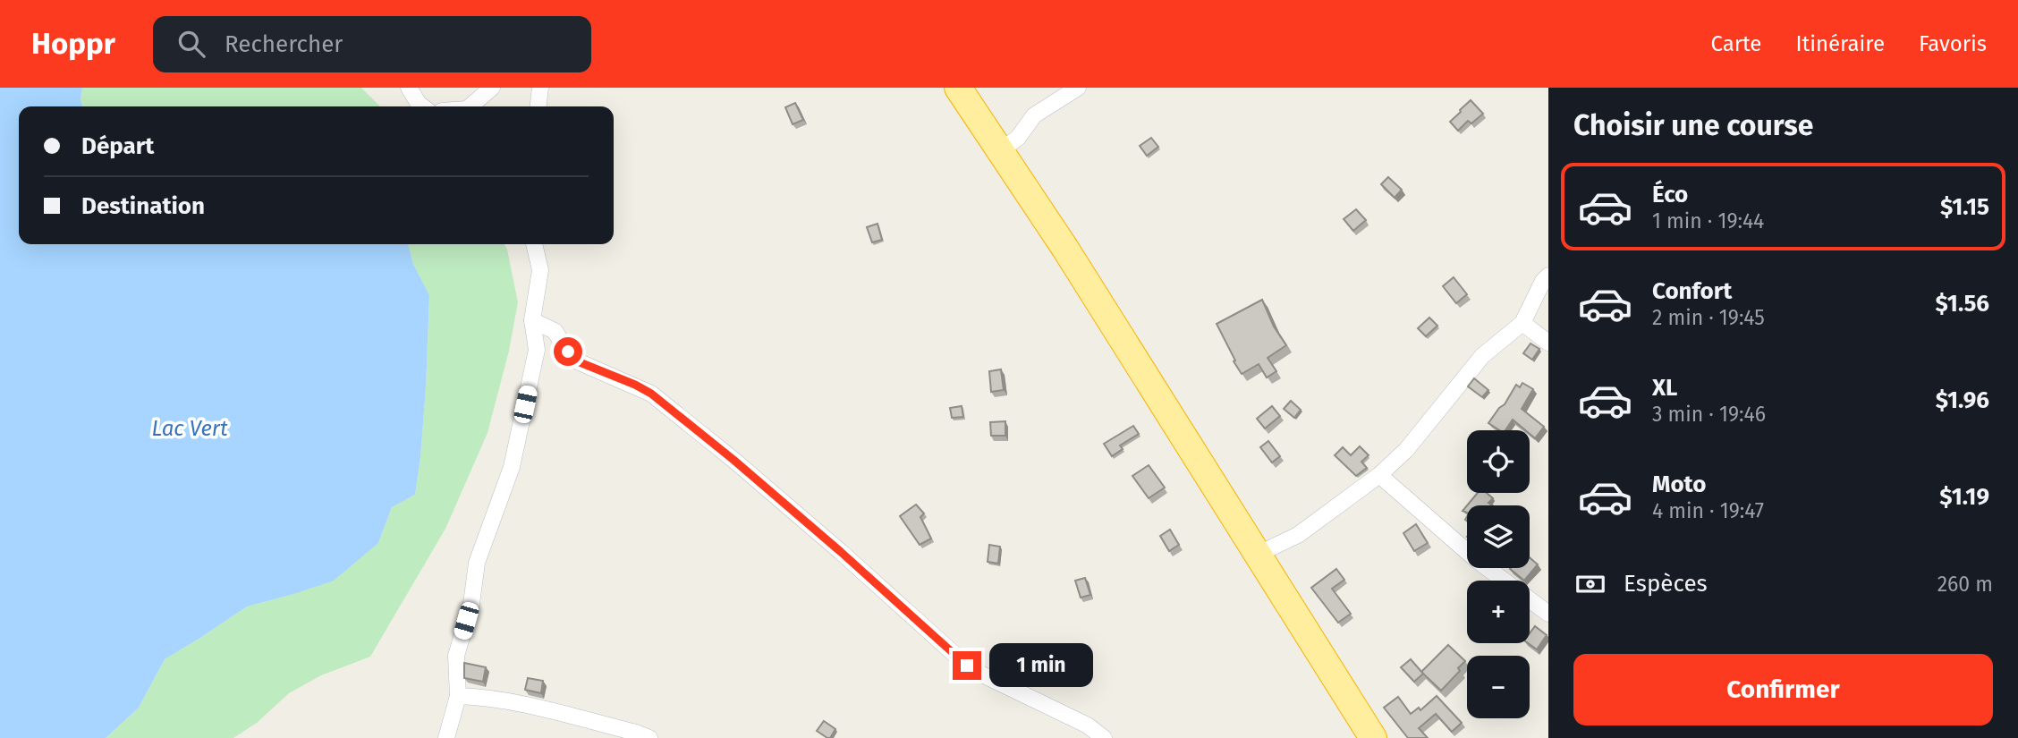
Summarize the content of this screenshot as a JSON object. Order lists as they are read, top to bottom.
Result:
{
  "water": ["Lac Vert"],
  "page": {
    "header": "Hoppr",
    "search": "Rechercher",
    "nav": ["Carte", "Itinéraire", "Favoris"],
    "heading": "Choisir une course",
    "banner": ["Départ", "Destination"],
    "list": [
      {
        "name": "Éco",
        "note": "1 min · 19:44",
        "value": "$1.15"
      },
      {
        "name": "Confort",
        "note": "2 min · 19:45",
        "value": "$1.56"
      },
      {
        "name": "XL",
        "note": "3 min · 19:46",
        "value": "$1.96"
      },
      {
        "name": "Moto",
        "note": "4 min · 19:47",
        "value": "$1.19"
      }
    ],
    "map_buttons": ["+", "−"],
    "pay": ["Espèces", "260 m"],
    "buttons": "Confirmer",
    "bubble": "1 min"
  }
}
